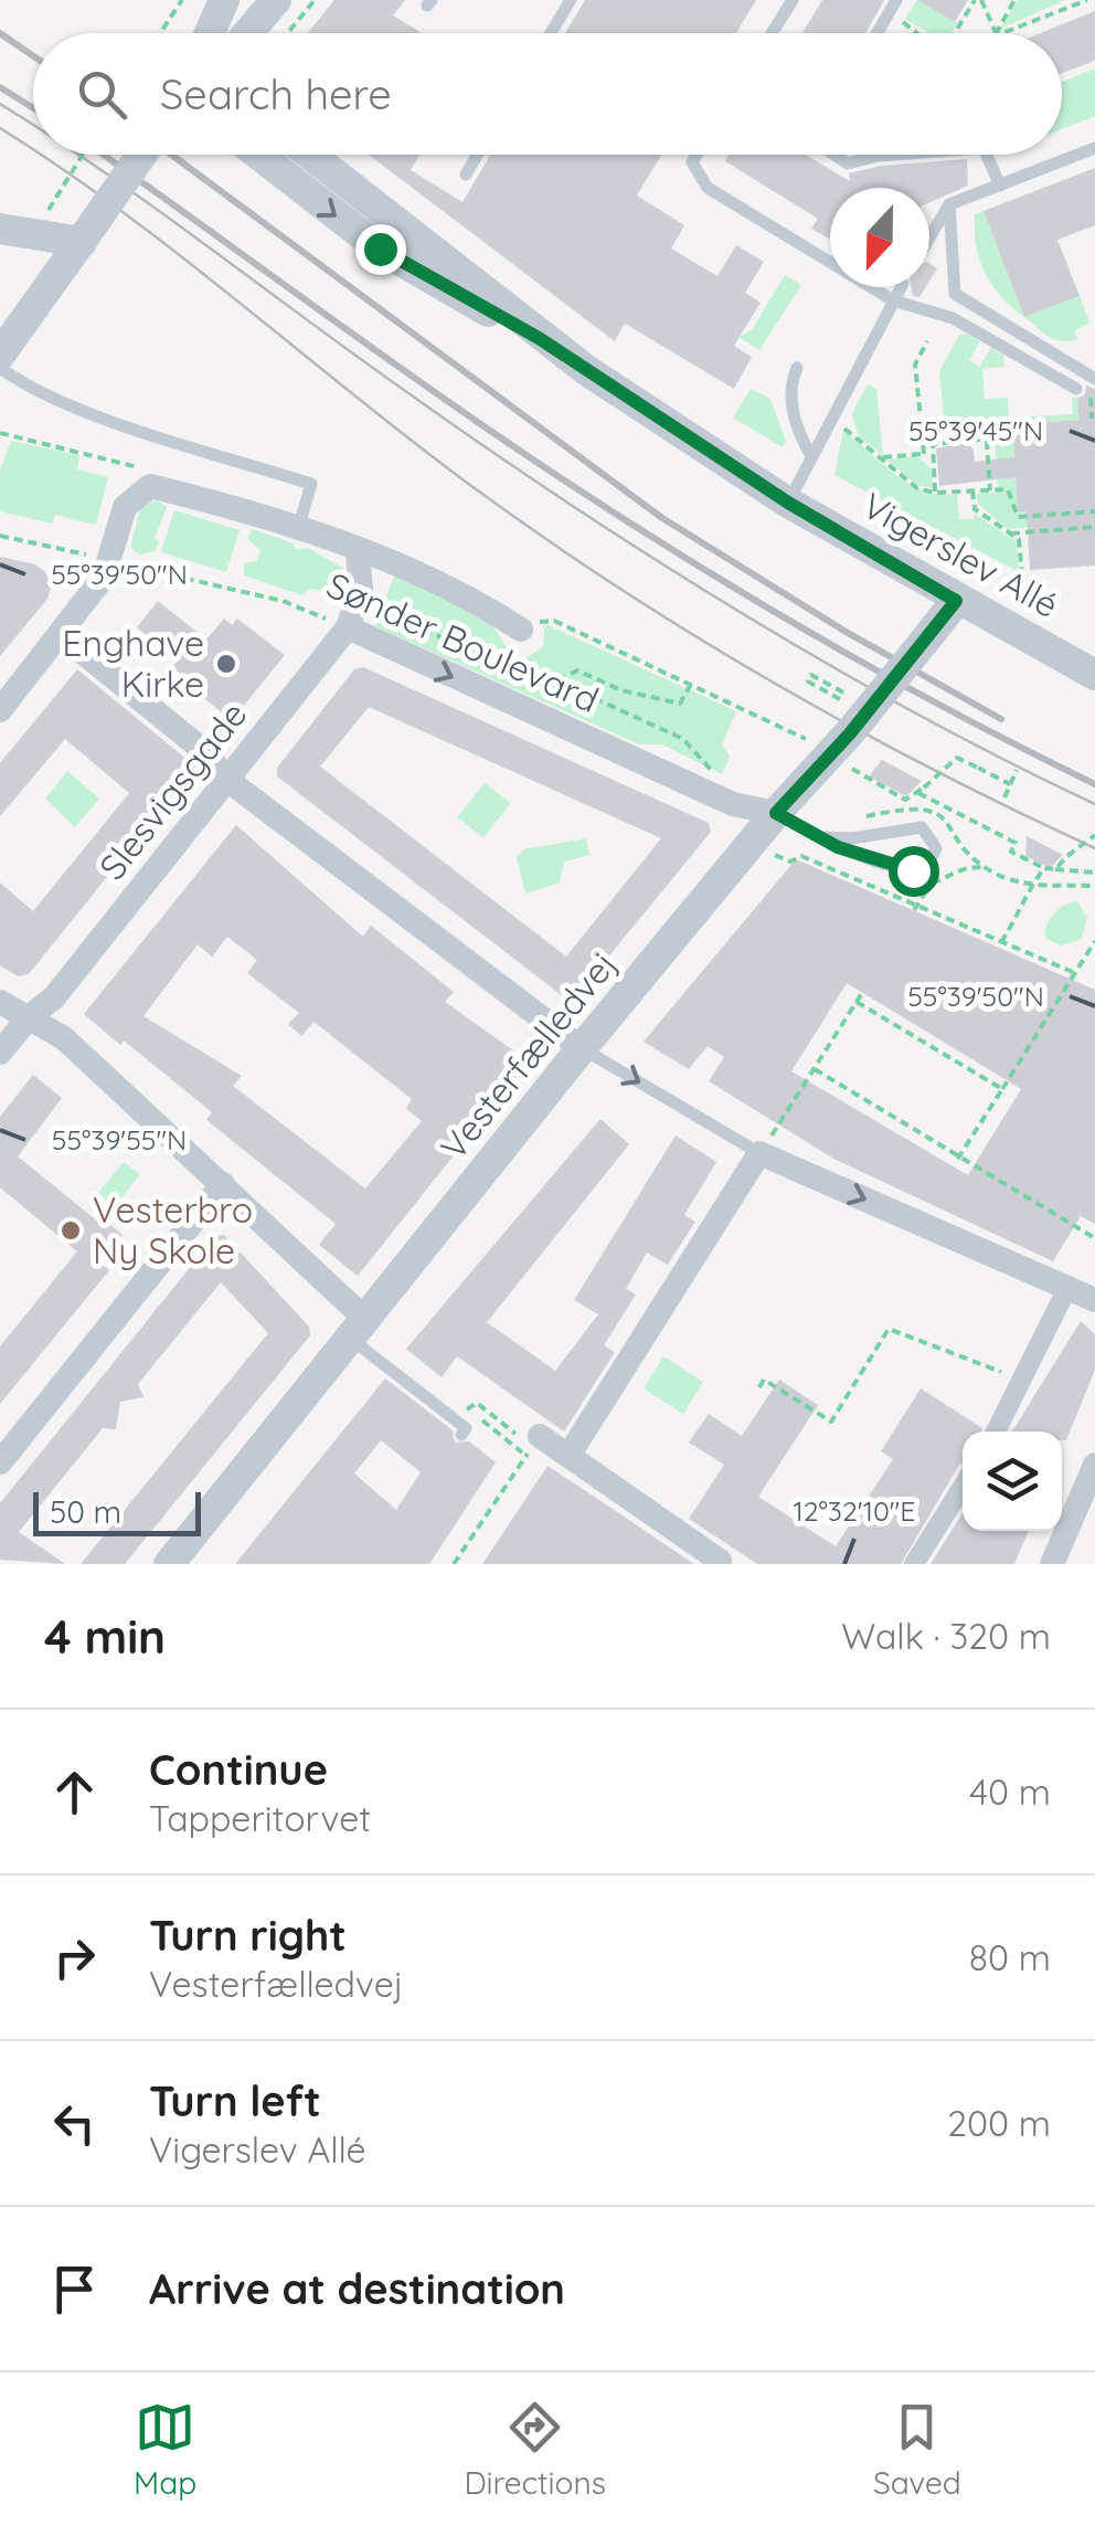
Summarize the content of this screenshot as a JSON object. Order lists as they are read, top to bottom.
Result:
{
  "streets": {
    "street": [
      "Vigerslev Allé",
      "Sønder Boulevard",
      "Slesvigsgade",
      "Vesterfælledvej"
    ]
  },
  "crossings": [
    ["Vigerslev Allé", "Vesterfælledvej"],
    ["Sønder Boulevard", "Slesvigsgade"],
    ["Sønder Boulevard", "Vesterfælledvej"]
  ],
  "places": ["Enghave Kirke", "Vesterbro Ny Skole"],
  "scale_bar": "50 m",
  "north": "bottom",
  "page": {
    "search": "Search here",
    "scale": "50 m",
    "heading": ["4 min", "Walk · 320 m"],
    "list": [
      ["Continue", "Tapperitorvet", "40 m"],
      ["Turn right", "Vesterfælledvej", "80 m"],
      ["Turn left", "Vigerslev Allé", "200 m"],
      "Arrive at destination"
    ],
    "nav": ["Map", "Directions", "Saved"]
  },
  "coordinates": [
    "55°39'45\"N",
    "55°39'50\"N",
    "55°39'55\"N",
    "12°32'10\"E"
  ]
}
